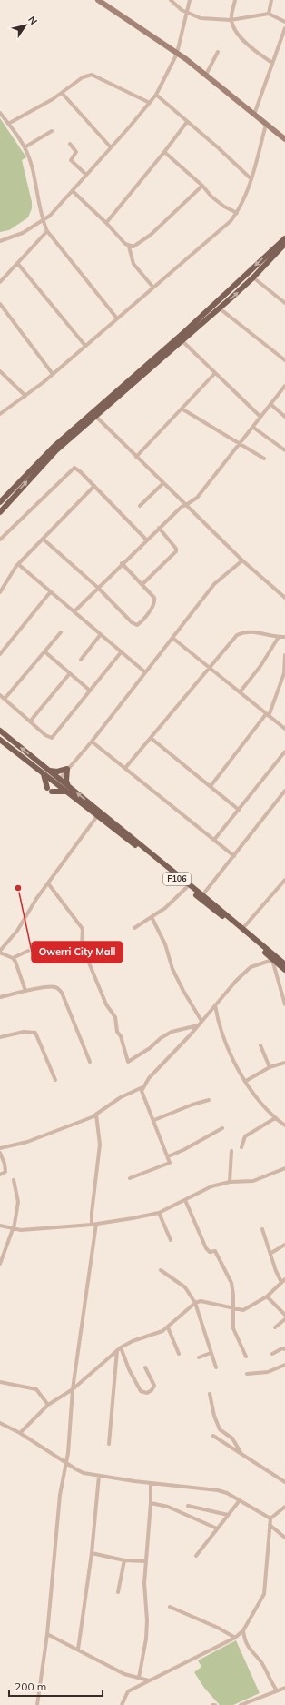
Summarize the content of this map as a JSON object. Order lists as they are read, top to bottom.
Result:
{
  "streets": {
    "main road": ["F106"]
  },
  "places": ["Owerri City Mall"],
  "scale_bar": "200 m",
  "north": "top right"
}
